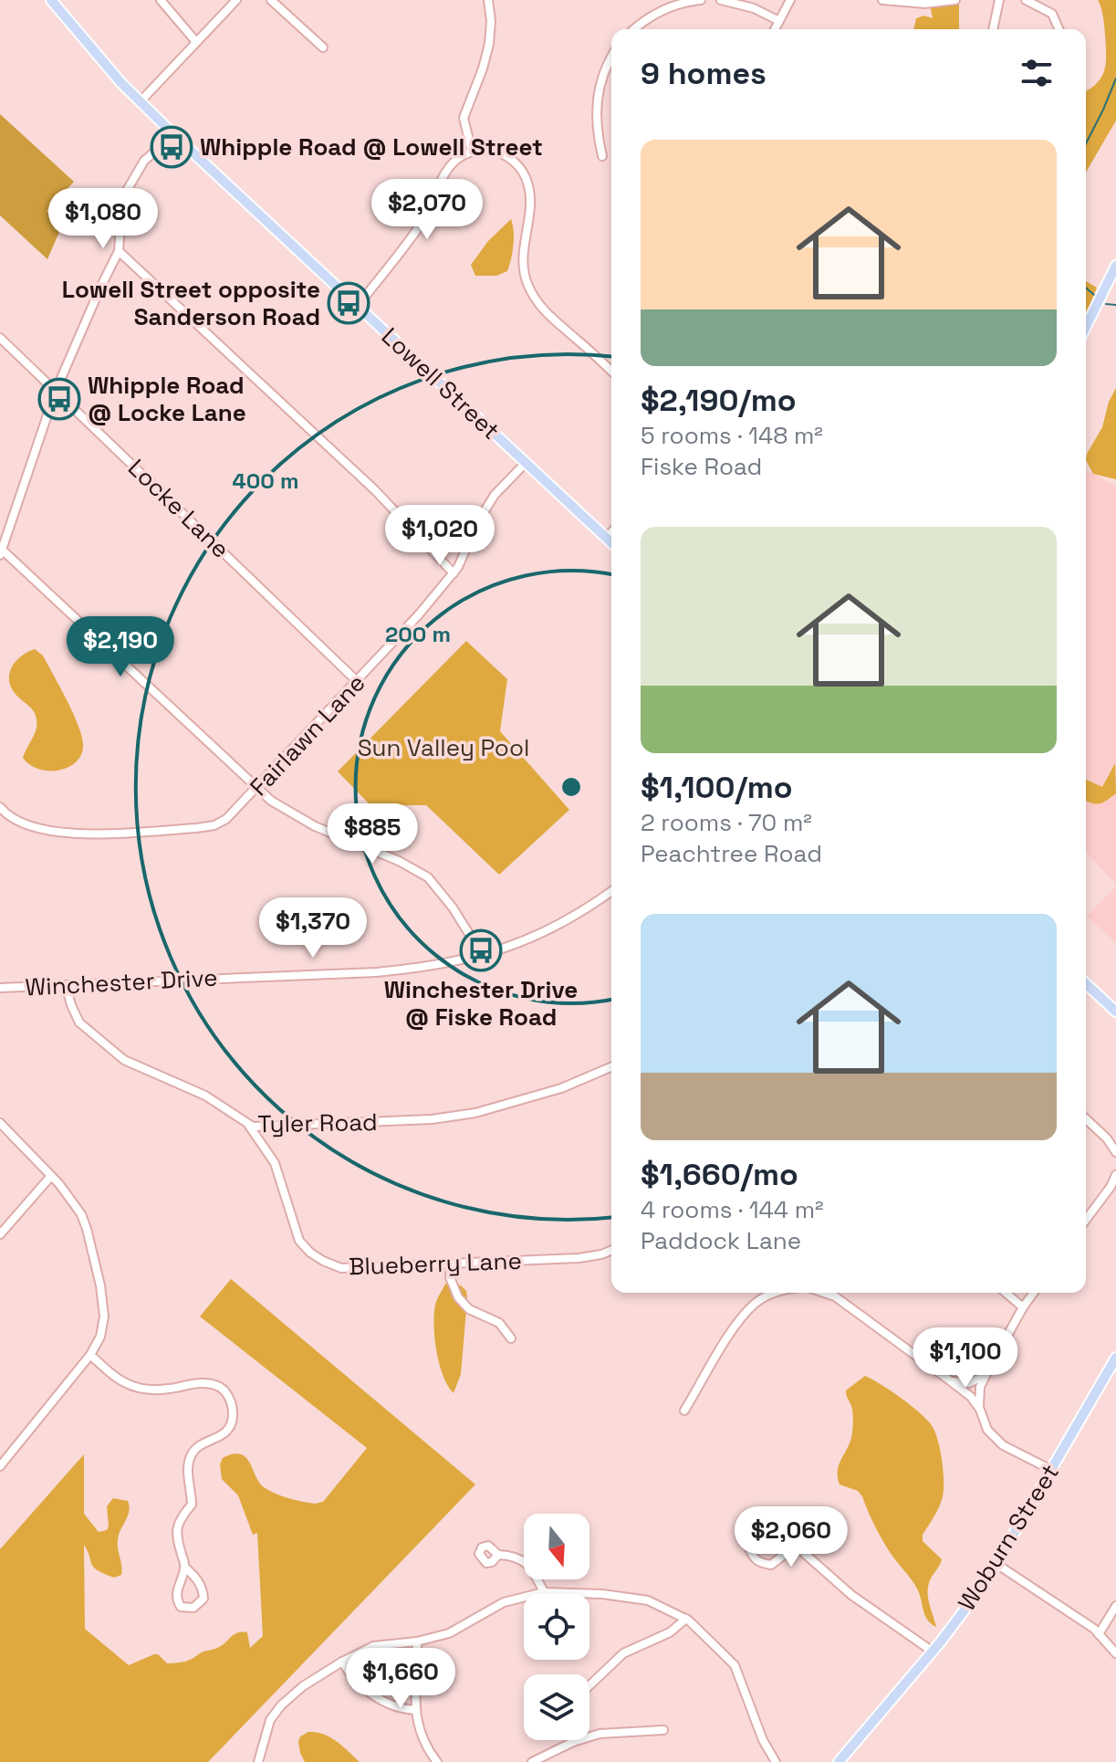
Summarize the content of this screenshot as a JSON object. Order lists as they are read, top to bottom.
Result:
{
  "streets": {
    "main road": ["Lowell Street", "Woburn Street"],
    "street": [
      "Locke Lane",
      "Fairlawn Lane",
      "Winchester Drive",
      "Tyler Road",
      "Blueberry Lane"
    ]
  },
  "crossings": [
    ["Lowell Street", "Fairlawn Lane"],
    ["Locke Lane", "Fairlawn Lane"],
    ["Winchester Drive", "Tyler Road"],
    ["Tyler Road", "Blueberry Lane"]
  ],
  "parks": ["Sun Valley Pool"],
  "places": {
    "bus stop": [
      "Whipple Road @ Lowell Street",
      "Lowell Street opposite Sanderson Road",
      "Whipple Road @ Locke Lane",
      "Winchester Drive @ Fiske Road"
    ]
  },
  "north": "bottom",
  "page": {
    "heading": "9 homes",
    "list": [
      {
        "name": "$2,190/mo",
        "note": "5 rooms · 148 m² · Fiske Road"
      },
      {
        "name": "$1,100/mo",
        "note": "2 rooms · 70 m² · Peachtree Road"
      },
      {
        "name": "$1,660/mo",
        "note": "4 rooms · 144 m² · Paddock Lane"
      }
    ],
    "price": [
      "$2,070",
      "$1,080",
      "$1,020",
      "$2,190",
      "$885",
      "$1,370",
      "$1,100",
      "$2,060",
      "$1,660"
    ]
  },
  "rings": ["400 m", "200 m"]
}
